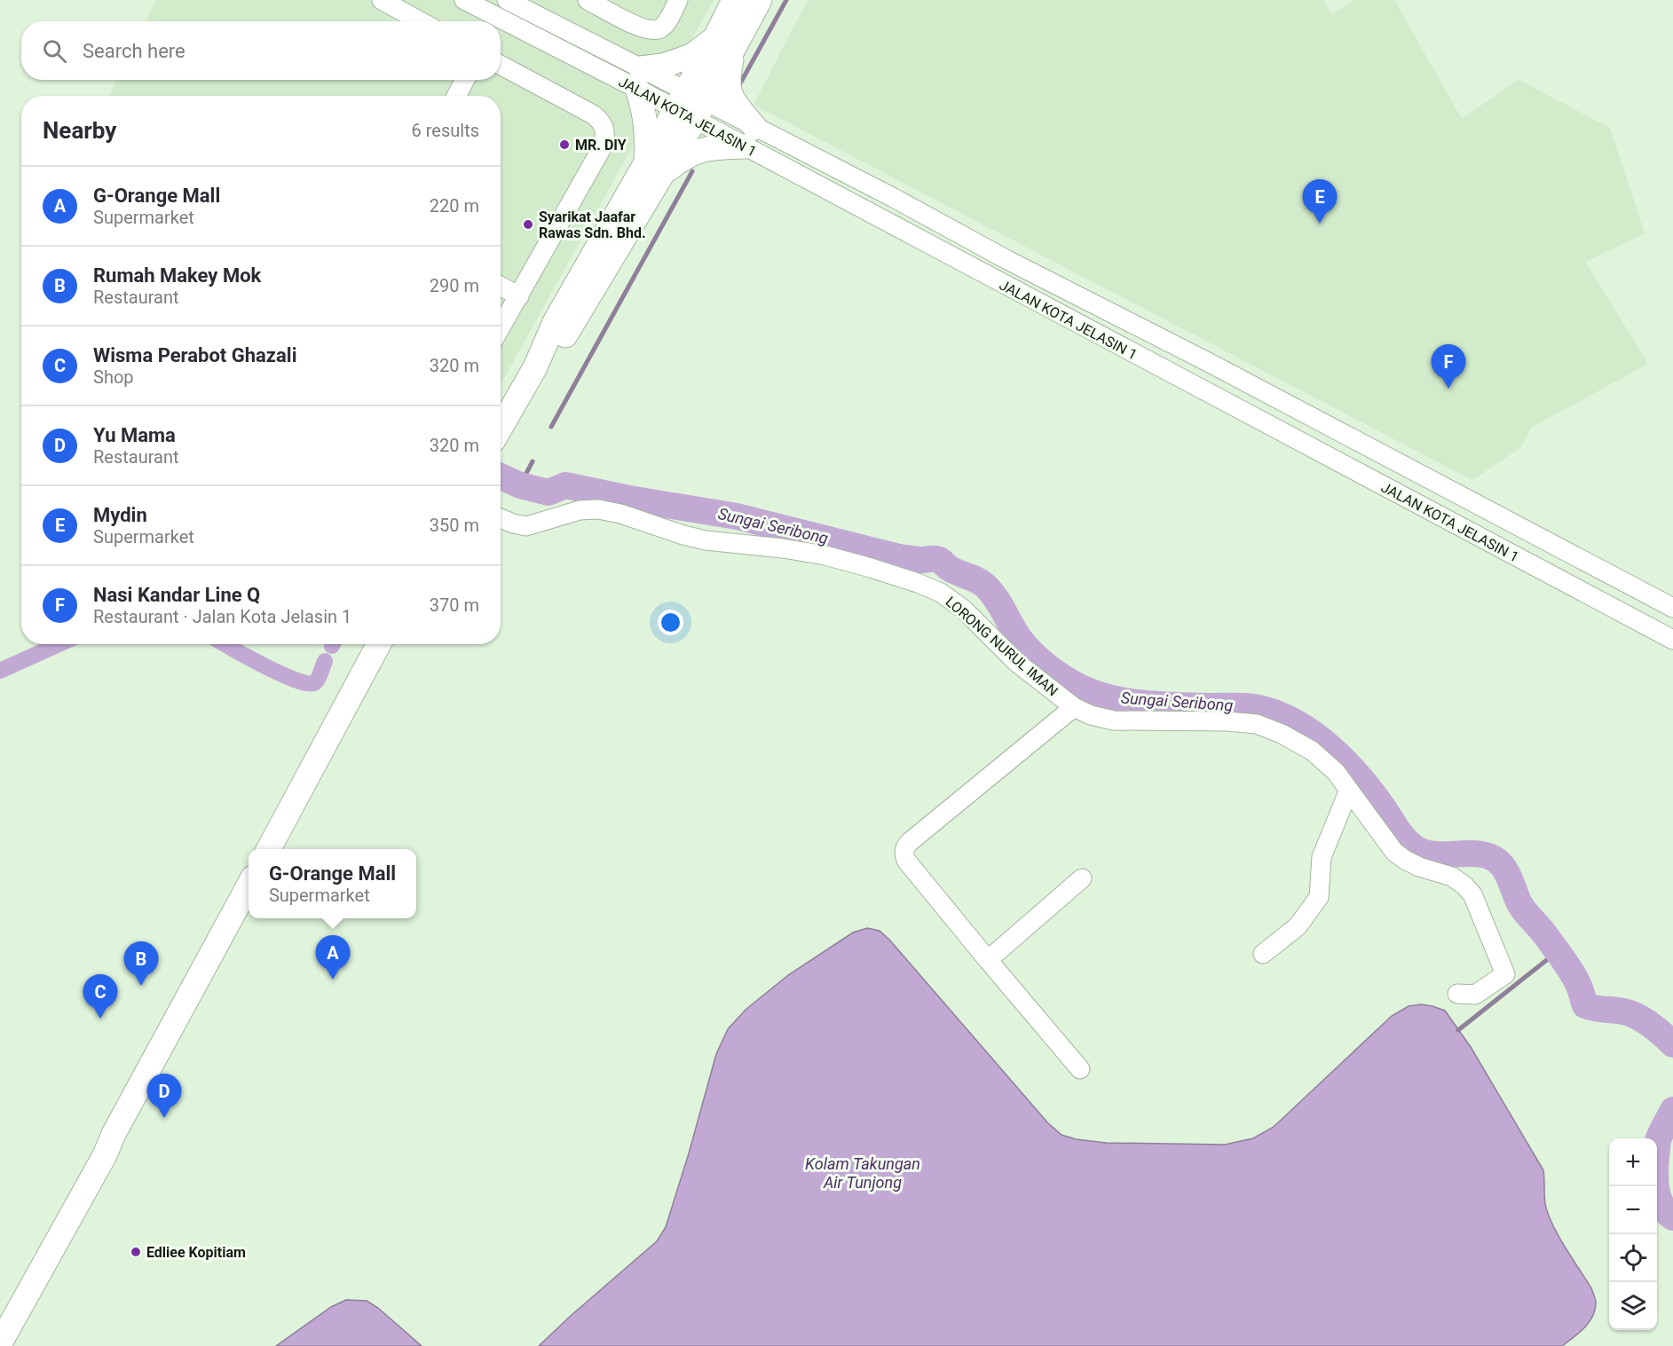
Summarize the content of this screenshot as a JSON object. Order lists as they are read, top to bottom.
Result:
{
  "streets": {
    "street": ["JALAN KOTA JELASIN 1", "LORONG NURUL IMAN"]
  },
  "water": ["Sungai Seribong", "Kolam Takungan Air Tunjong"],
  "places": ["MR. DIY", "Syarikat Jaafar Rawas Sdn. Bhd.", "Edliee Kopitiam"],
  "page": {
    "search": "Search here",
    "heading": ["Nearby", "6 results"],
    "list": [
      {
        "mark": "A",
        "name": "G-Orange Mall",
        "note": "Supermarket",
        "value": "220 m"
      },
      {
        "mark": "B",
        "name": "Rumah Makey Mok",
        "note": "Restaurant",
        "value": "290 m"
      },
      {
        "mark": "C",
        "name": "Wisma Perabot Ghazali",
        "note": "Shop",
        "value": "320 m"
      },
      {
        "mark": "D",
        "name": "Yu Mama",
        "note": "Restaurant",
        "value": "320 m"
      },
      {
        "mark": "E",
        "name": "Mydin",
        "note": "Supermarket",
        "value": "350 m"
      },
      {
        "mark": "F",
        "name": "Nasi Kandar Line Q",
        "note": "Restaurant · Jalan Kota Jelasin 1",
        "value": "370 m"
      }
    ],
    "pins": [
      "E",
      "F",
      "A",
      "B",
      "C",
      "D"
    ],
    "popup": ["G-Orange Mall", "Supermarket"],
    "map_buttons": ["+", "−"]
  }
}
